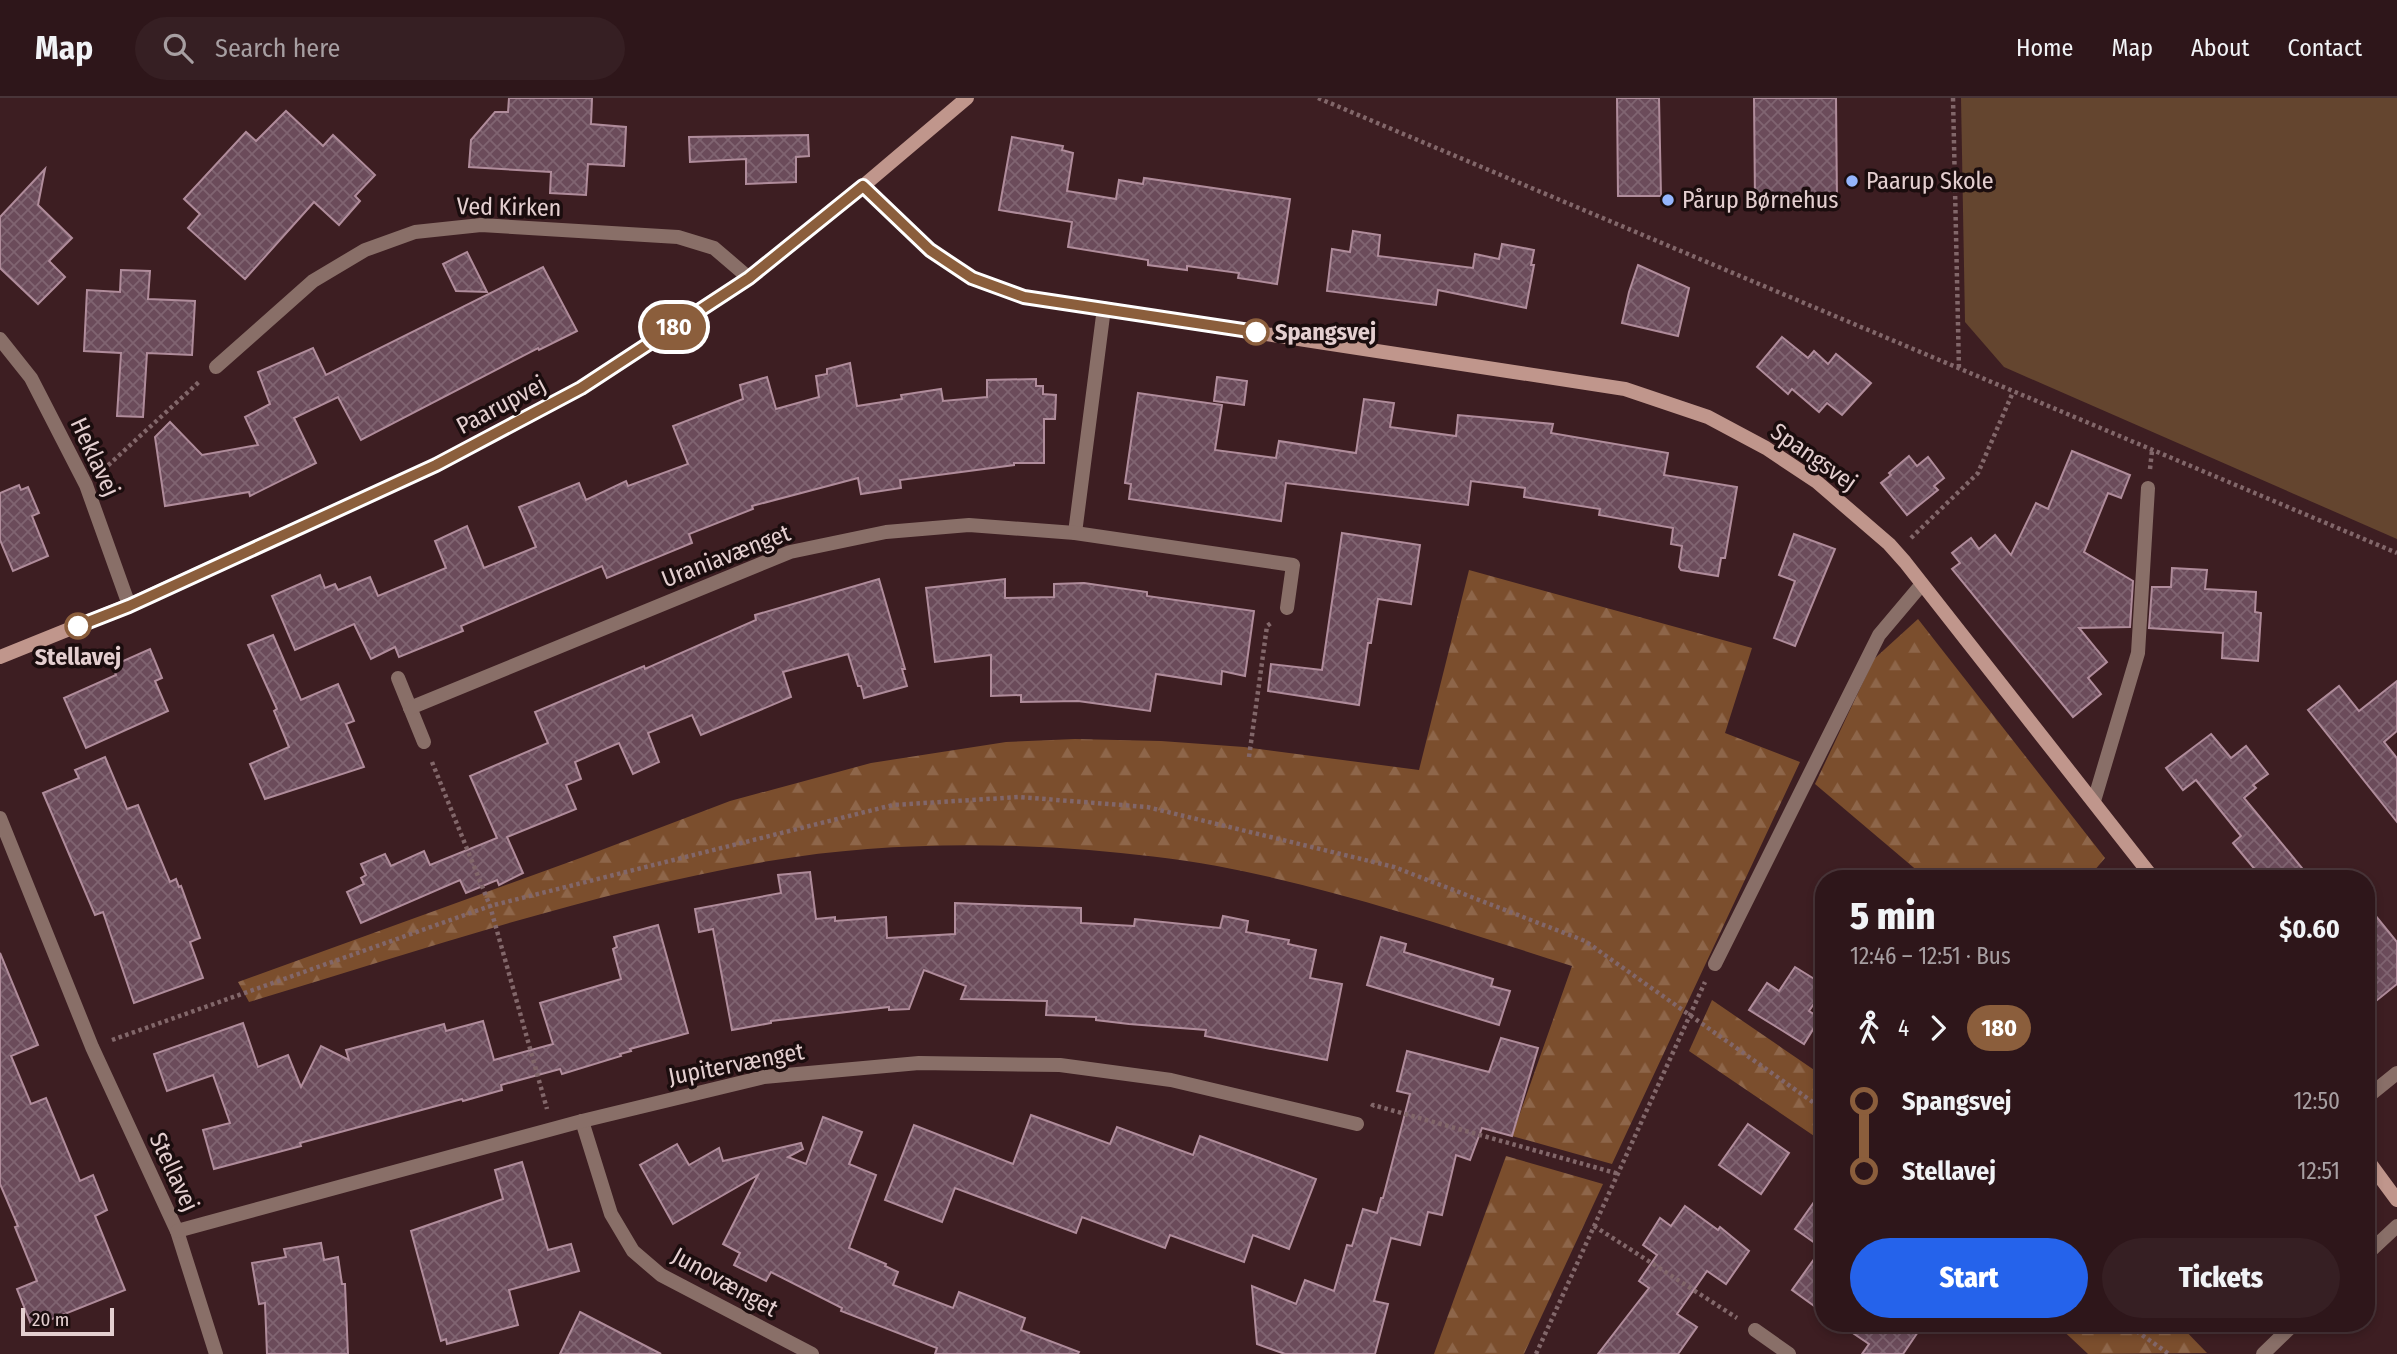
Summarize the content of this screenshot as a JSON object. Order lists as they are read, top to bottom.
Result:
{
  "streets": {
    "street": [
      "Ved Kirken",
      "Paarupvej",
      "Heklavej",
      "Spangsvej",
      "Uraniavænget",
      "Jupitervænget",
      "Stellavej",
      "Junovænget"
    ]
  },
  "crossings": [
    ["Ved Kirken", "Paarupvej"],
    ["Paarupvej", "Heklavej"],
    ["Paarupvej", "Spangsvej"],
    ["Jupitervænget", "Stellavej"],
    ["Jupitervænget", "Junovænget"]
  ],
  "places": [
    "Paarup Skole",
    "Pårup Børnehus",
    "Spangsvej",
    "Stellavej"
  ],
  "lines": ["bus line 180"],
  "scale_bar": "20 m",
  "page": {
    "header": "Map",
    "search": "Search here",
    "nav": [
      "Home",
      "Map",
      "About",
      "Contact"
    ],
    "on_map": "180",
    "heading": ["5 min", "12:46 – 12:51 · Bus", "$0.60"],
    "legs": ["4", "180"],
    "list": [
      {
        "name": "Spangsvej",
        "value": "12:50"
      },
      {
        "name": "Stellavej",
        "value": "12:51"
      }
    ],
    "buttons": ["Start", "Tickets"],
    "scale": "20 m"
  }
}
